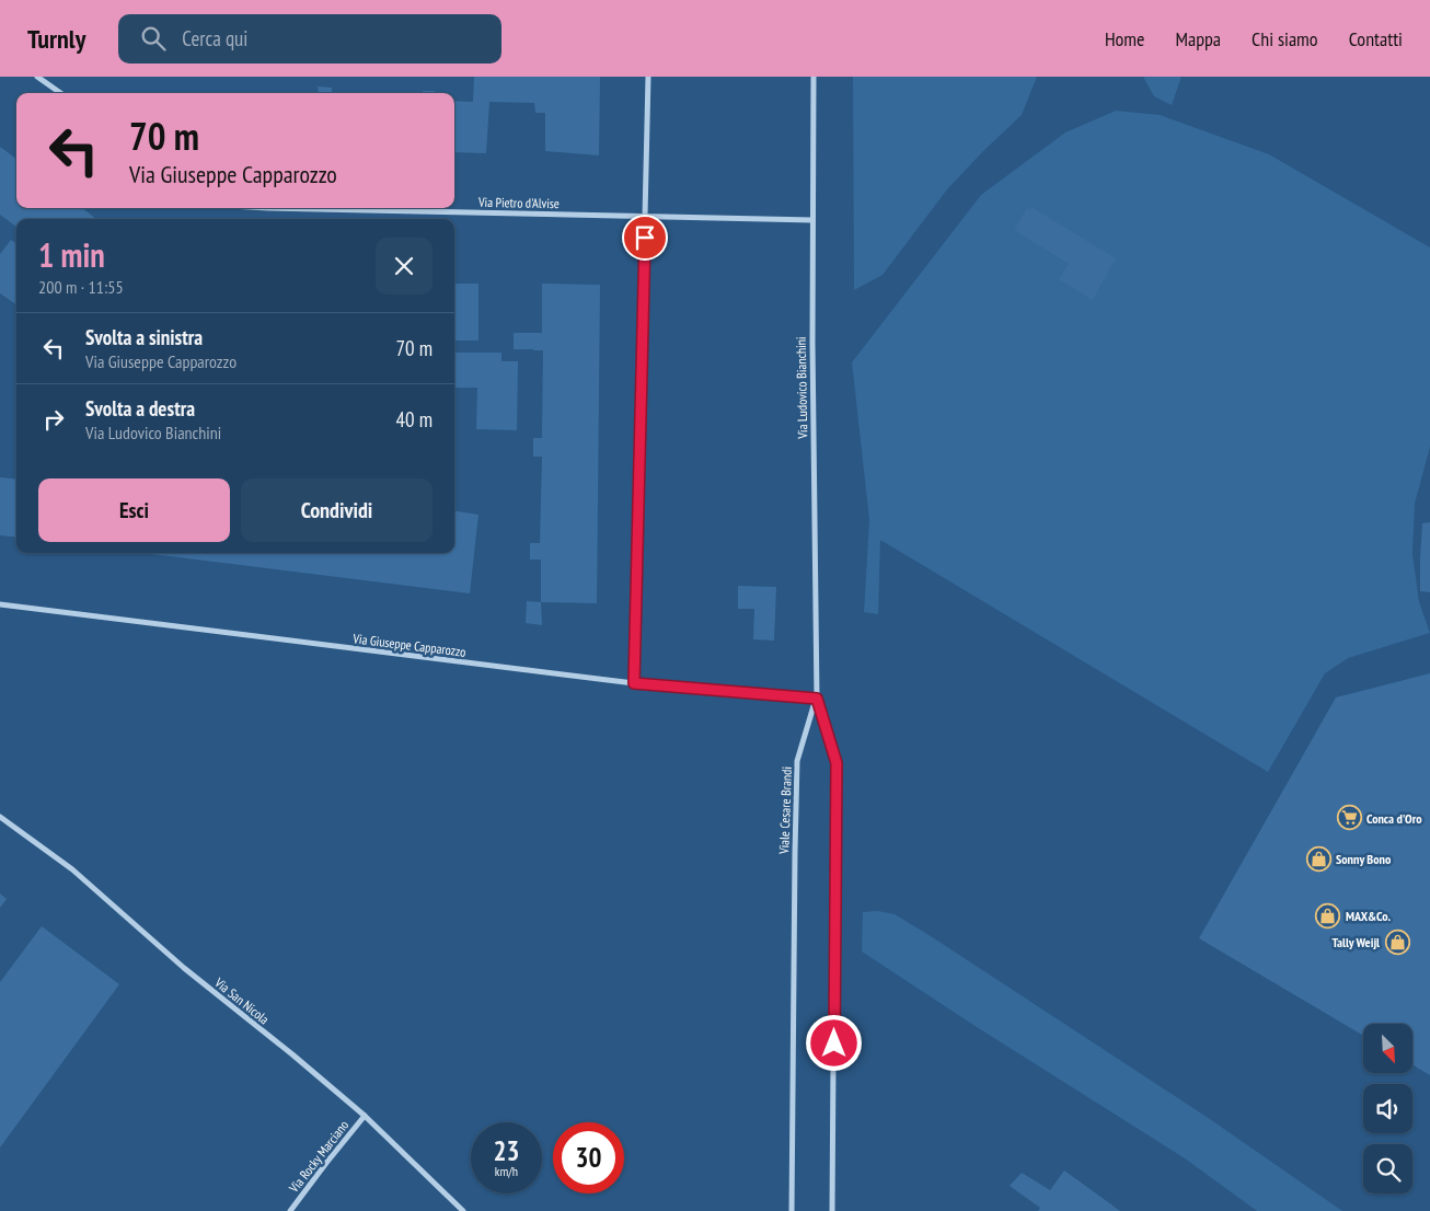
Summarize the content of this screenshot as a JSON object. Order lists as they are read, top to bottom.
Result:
{
  "streets": {
    "street": [
      "Via Pietro d'Alvise",
      "Via Ludovico Bianchini",
      "Via Giuseppe Capparozzo",
      "Viale Cesare Brandi",
      "Via San Nicola",
      "Via Rocky Marciano"
    ]
  },
  "crossings": [
    ["Via Pietro d'Alvise", "Via Ludovico Bianchini"],
    ["Via Ludovico Bianchini", "Via Giuseppe Capparozzo"],
    ["Via Ludovico Bianchini", "Viale Cesare Brandi"],
    ["Via Giuseppe Capparozzo", "Viale Cesare Brandi"],
    ["Via San Nicola", "Via Rocky Marciano"]
  ],
  "places": {
    "supermarket": ["Conca d'Oro"],
    "shop": ["Sonny Bono", "MAX&Co.", "Tally Weijl"]
  },
  "north": "bottom right",
  "page": {
    "header": "Turnly",
    "search": "Cerca qui",
    "nav": [
      "Home",
      "Mappa",
      "Chi siamo",
      "Contatti"
    ],
    "turn": ["70 m", "Via Giuseppe Capparozzo"],
    "heading": ["1 min", "200 m · 11:55"],
    "list": [
      {
        "name": "Svolta a sinistra",
        "note": "Via Giuseppe Capparozzo",
        "value": "70 m"
      },
      {
        "name": "Svolta a destra",
        "note": "Via Ludovico Bianchini",
        "value": "40 m"
      }
    ],
    "buttons": ["Esci", "Condividi"],
    "speed": "23 km/h",
    "limit": "30"
  }
}
